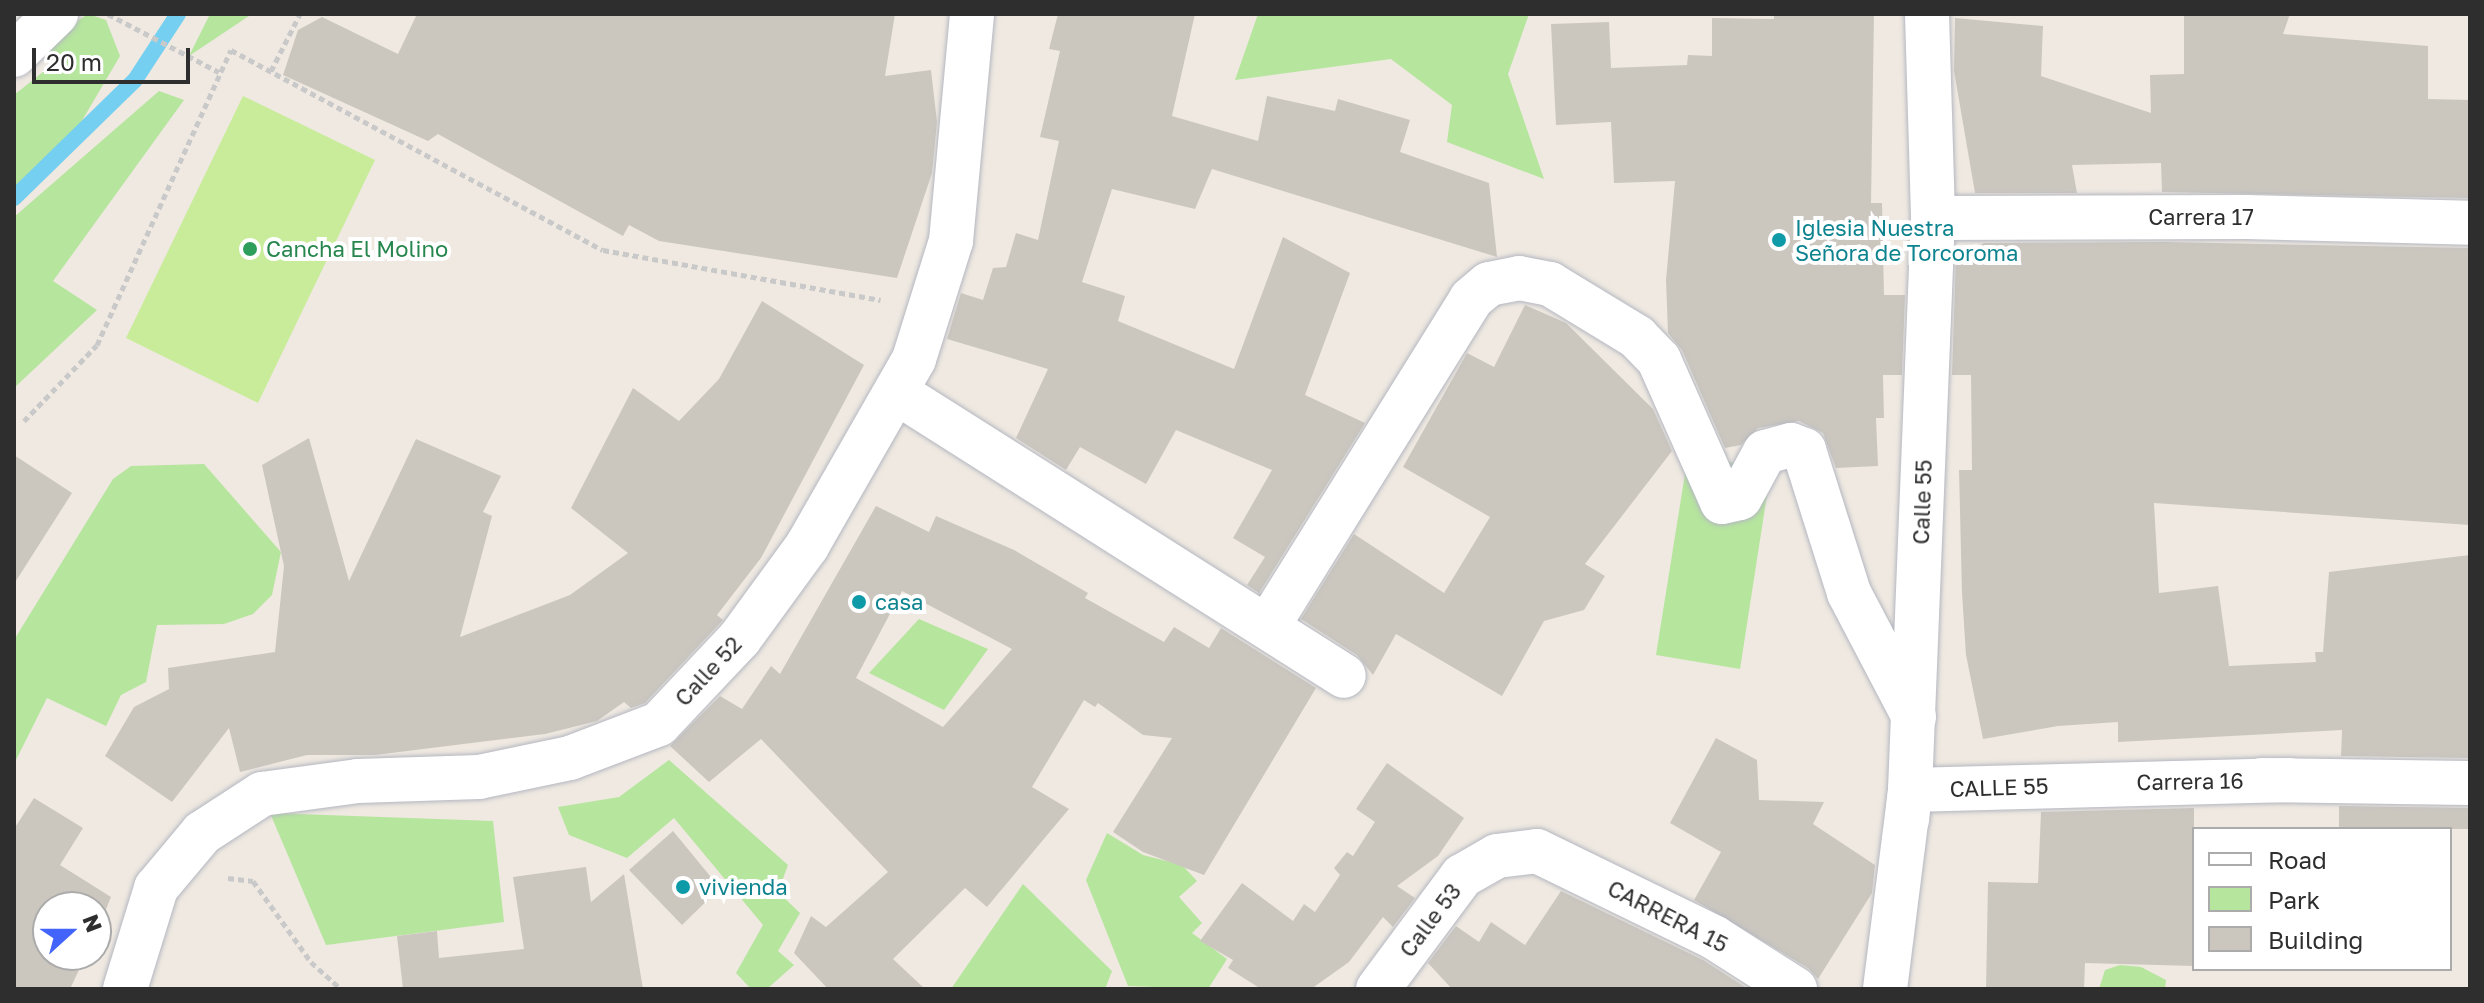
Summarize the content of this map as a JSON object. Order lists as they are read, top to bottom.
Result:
{
  "streets": {
    "street": [
      "Carrera 17",
      "Calle 55",
      "Calle 52",
      "CALLE 55",
      "CARRERA 15",
      "Calle 53"
    ]
  },
  "crossings": [
    ["Carrera 17", "Calle 55"],
    ["Calle 55", "CALLE 55"],
    ["CARRERA 15", "Calle 53"]
  ],
  "places": [
    "Iglesia Nuestra Señora de Torcoroma",
    "Cancha El Molino",
    "casa",
    "vivienda"
  ],
  "legend": ["Road", "Park", "Building"],
  "scale_bar": "20 m",
  "north": "right"
}
